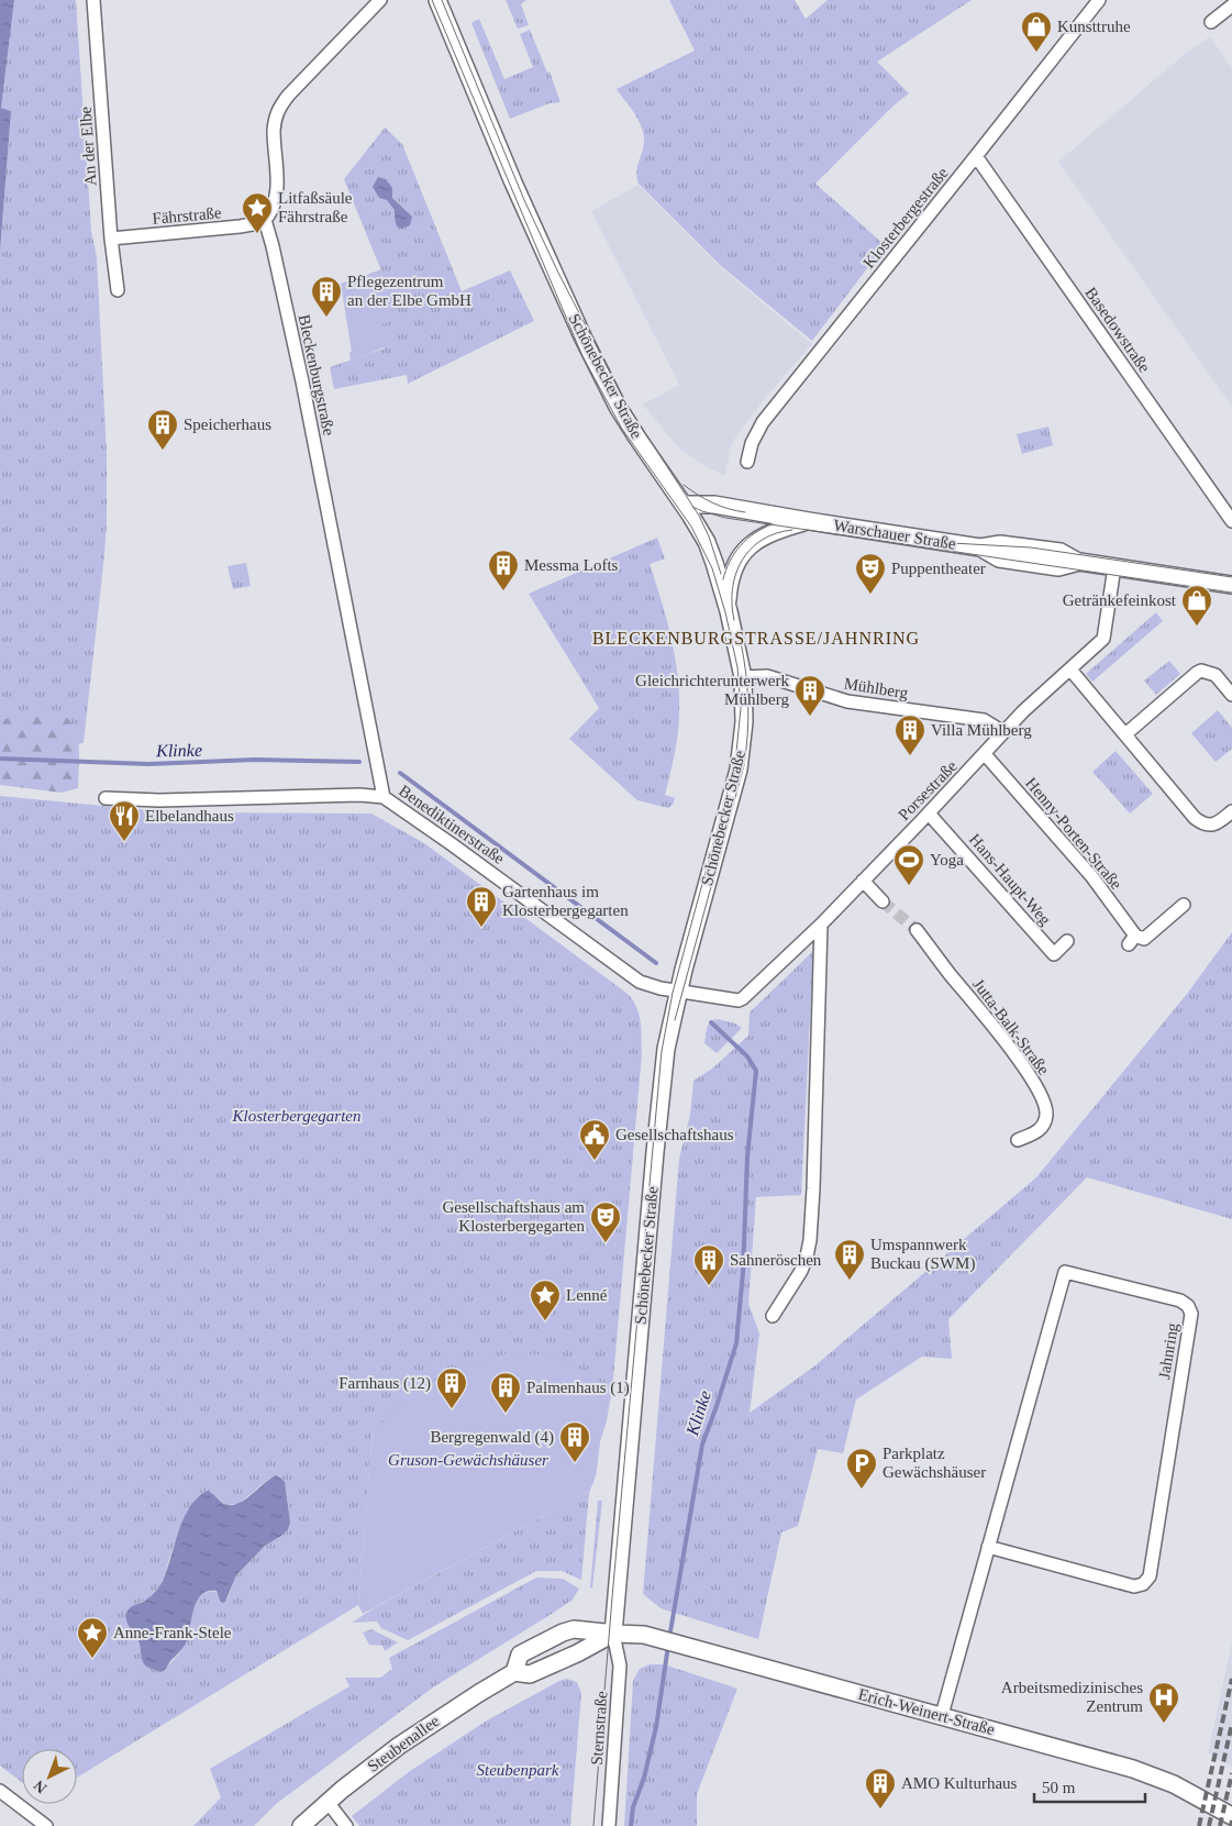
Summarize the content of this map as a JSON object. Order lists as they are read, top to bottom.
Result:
{
  "streets": {
    "main road": [
      "Schönebecker Straße",
      "Warschauer Straße",
      "Erich-Weinert-Straße",
      "Steubenallee"
    ],
    "street": [
      "An der Elbe",
      "Fährstraße",
      "Klosterbergestraße",
      "Basedowstraße",
      "Bleckenburgstraße",
      "Mühlberg",
      "Porsestraße",
      "Benediktinerstraße",
      "Henny-Porten-Straße",
      "Hans-Haupt-Weg",
      "Jutta-Balk-Straße",
      "Jahnring",
      "Sternstraße"
    ]
  },
  "crossings": [
    ["An der Elbe", "Fährstraße"],
    ["Fährstraße", "Bleckenburgstraße"],
    ["Klosterbergestraße", "Basedowstraße"],
    ["Bleckenburgstraße", "Benediktinerstraße"],
    ["Schönebecker Straße", "Warschauer Straße"],
    ["Schönebecker Straße", "Mühlberg"],
    ["Schönebecker Straße", "Porsestraße"],
    ["Schönebecker Straße", "Benediktinerstraße"],
    ["Schönebecker Straße", "Erich-Weinert-Straße"],
    ["Schönebecker Straße", "Sternstraße"],
    ["Schönebecker Straße", "Steubenallee"],
    ["Warschauer Straße", "Porsestraße"],
    ["Mühlberg", "Porsestraße"],
    ["Porsestraße", "Benediktinerstraße"],
    ["Porsestraße", "Henny-Porten-Straße"],
    ["Porsestraße", "Hans-Haupt-Weg"],
    ["Jahnring", "Erich-Weinert-Straße"],
    ["Erich-Weinert-Straße", "Sternstraße"],
    ["Erich-Weinert-Straße", "Steubenallee"],
    ["Sternstraße", "Steubenallee"]
  ],
  "districts": ["BLECKENBURGSTRASSE/JAHNRING"],
  "water": ["Klinke"],
  "parks": ["Klosterbergegarten", "Gruson-Gewächshäuser", "Steubenpark"],
  "places": {
    "shop": ["Kunsttruhe", "Getränkefeinkost"],
    "place": ["Litfaßsäule Fährstraße", "Lenné", "Anne-Frank-Stele"],
    "building": [
      "Pflegezentrum an der Elbe GmbH",
      "Speicherhaus",
      "Messma Lofts",
      "Gleichrichterunterwerk Mühlberg",
      "Villa Mühlberg",
      "Gartenhaus im Klosterbergegarten",
      "Umspannwerk Buckau (SWM)",
      "Sahneröschen",
      "Farnhaus (12)",
      "Palmenhaus (1)",
      "Bergregenwald (4)",
      "AMO Kulturhaus"
    ],
    "theatre": ["Puppentheater", "Gesellschaftshaus am Klosterbergegarten"],
    "restaurant": ["Elbelandhaus"],
    "sports": ["Yoga"],
    "public building": ["Gesellschaftshaus"],
    "parking": ["Parkplatz Gewächshäuser"],
    "hospital": ["Arbeitsmedizinisches Zentrum"]
  },
  "scale_bar": "50 m",
  "north": "bottom left"
}
